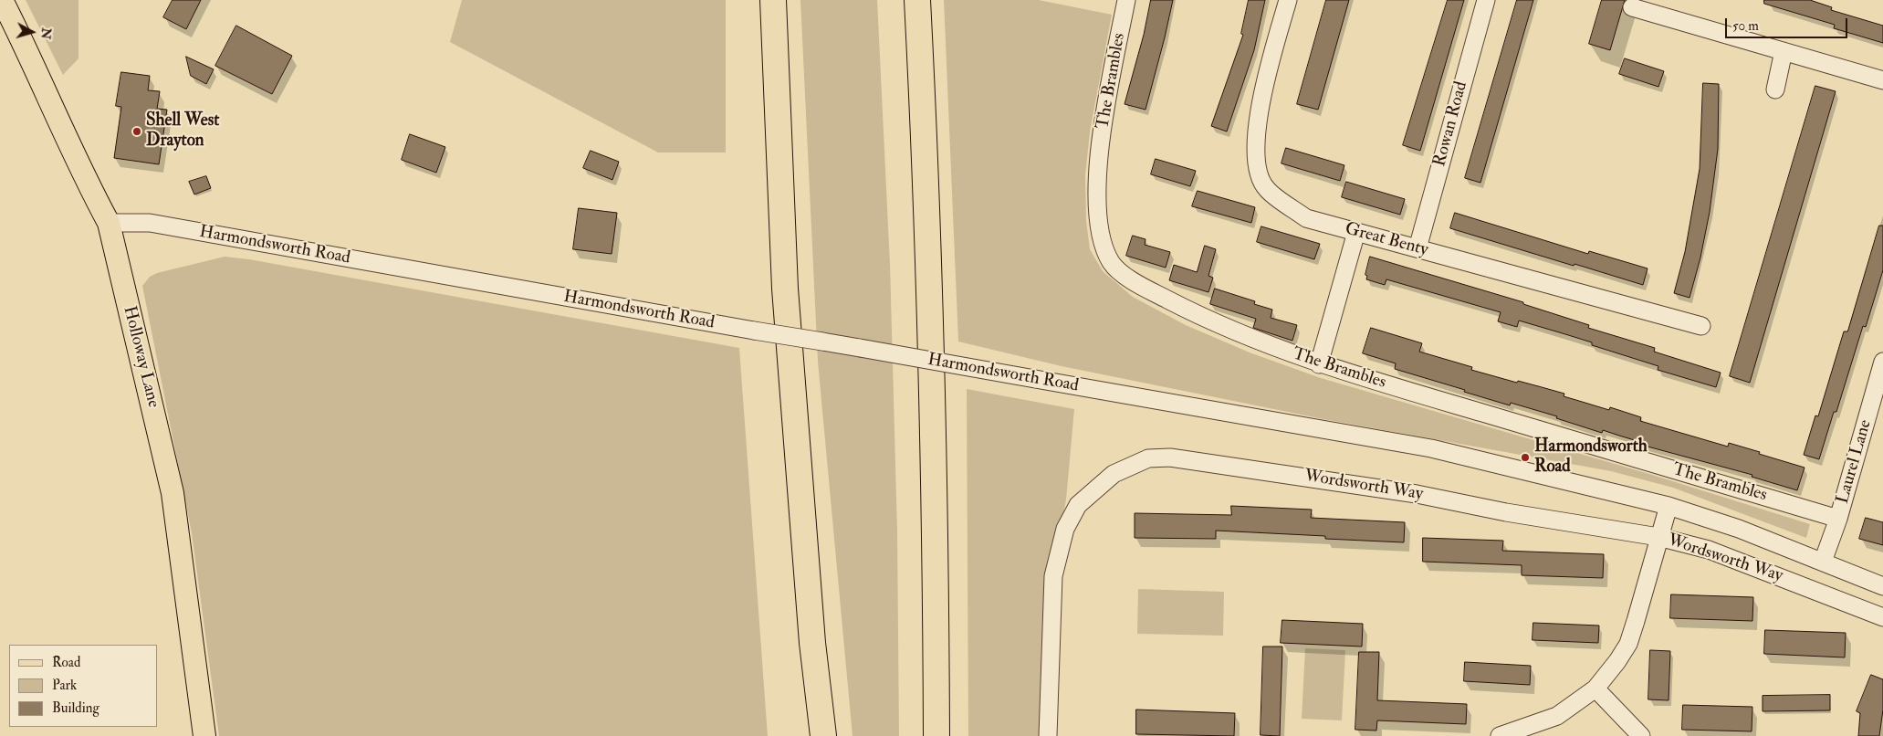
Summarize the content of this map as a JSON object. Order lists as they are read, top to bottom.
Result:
{
  "streets": {
    "main road": ["Holloway Lane"],
    "street": [
      "The Brambles",
      "Rowan Road",
      "Great Benty",
      "Harmondsworth Road",
      "Laurel Lane",
      "Wordsworth Way"
    ]
  },
  "crossings": [
    ["The Brambles", "Laurel Lane"],
    ["Rowan Road", "Great Benty"],
    ["Harmondsworth Road", "Holloway Lane"],
    ["Harmondsworth Road", "Laurel Lane"]
  ],
  "places": ["Shell West Drayton", "Harmondsworth Road"],
  "legend": ["Road", "Park", "Building"],
  "scale_bar": "50 m",
  "north": "right"
}
